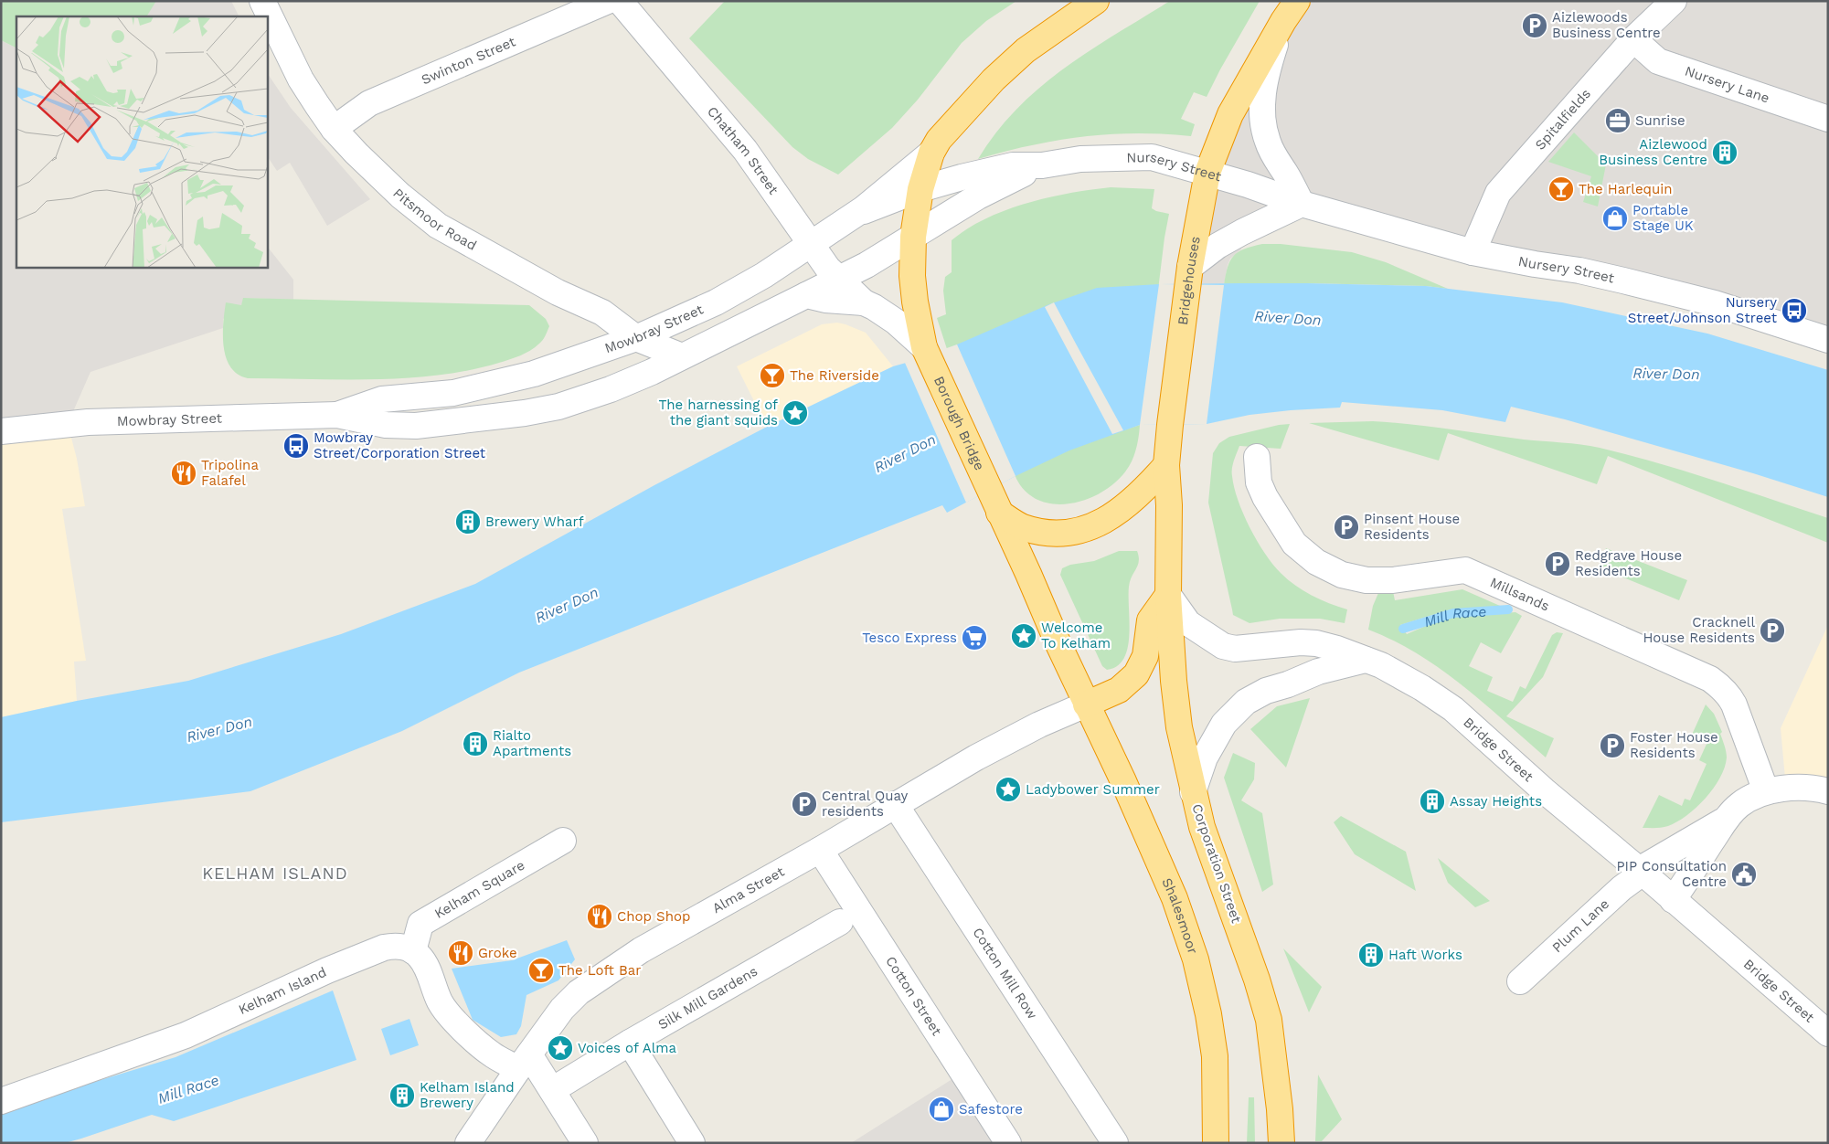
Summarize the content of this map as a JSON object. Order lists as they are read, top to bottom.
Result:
{
  "streets": {
    "highway": [
      "Bridgehouses",
      "Borough Bridge",
      "Corporation Street",
      "Shalesmoor"
    ],
    "street": [
      "Swinton Street",
      "Nursery Lane",
      "Spitalfields",
      "Chatham Street",
      "Nursery Street",
      "Pitsmoor Road",
      "Mowbray Street",
      "Millsands",
      "Bridge Street",
      "Kelham Square",
      "Alma Street",
      "Plum Lane",
      "Cotton Mill Row",
      "Kelham Island",
      "Cotton Street",
      "Silk Mill Gardens"
    ]
  },
  "crossings": [
    ["Swinton Street", "Pitsmoor Road"],
    ["Nursery Lane", "Spitalfields"],
    ["Spitalfields", "Nursery Street"],
    ["Chatham Street", "Mowbray Street"],
    ["Nursery Street", "Bridgehouses"],
    ["Nursery Street", "Mowbray Street"],
    ["Pitsmoor Road", "Mowbray Street"],
    ["Bridgehouses", "Bridge Street"],
    ["Bridgehouses", "Corporation Street"],
    ["Bridge Street", "Corporation Street"],
    ["Bridge Street", "Plum Lane"],
    ["Kelham Square", "Kelham Island"],
    ["Alma Street", "Shalesmoor"],
    ["Alma Street", "Cotton Mill Row"],
    ["Alma Street", "Cotton Street"]
  ],
  "districts": ["KELHAM ISLAND"],
  "water": ["River Don", "Mill Race"],
  "places": {
    "parking": [
      "Aizlewoods Business Centre",
      "Pinsent House Residents",
      "Redgrave House Residents",
      "Cracknell House Residents",
      "Foster House Residents",
      "Central Quay residents"
    ],
    "office": ["Sunrise"],
    "building": [
      "Aizlewood Business Centre",
      "Brewery Wharf",
      "Rialto Apartments",
      "Assay Heights",
      "Haft Works",
      "Kelham Island Brewery"
    ],
    "bar": ["The Harlequin", "The Riverside", "The Loft Bar"],
    "shop": ["Portable Stage UK", "Safestore"],
    "bus stop": ["Nursery Street/Johnson Street", "Mowbray Street/Corporation Street"],
    "place": [
      "The harnessing of the giant squids",
      "Welcome To Kelham",
      "Ladybower Summer",
      "Voices of Alma"
    ],
    "restaurant": ["Tripolina Falafel", "Chop Shop", "Groke"],
    "supermarket": ["Tesco Express"],
    "public building": ["PIP Consultation Centre"]
  }
}
